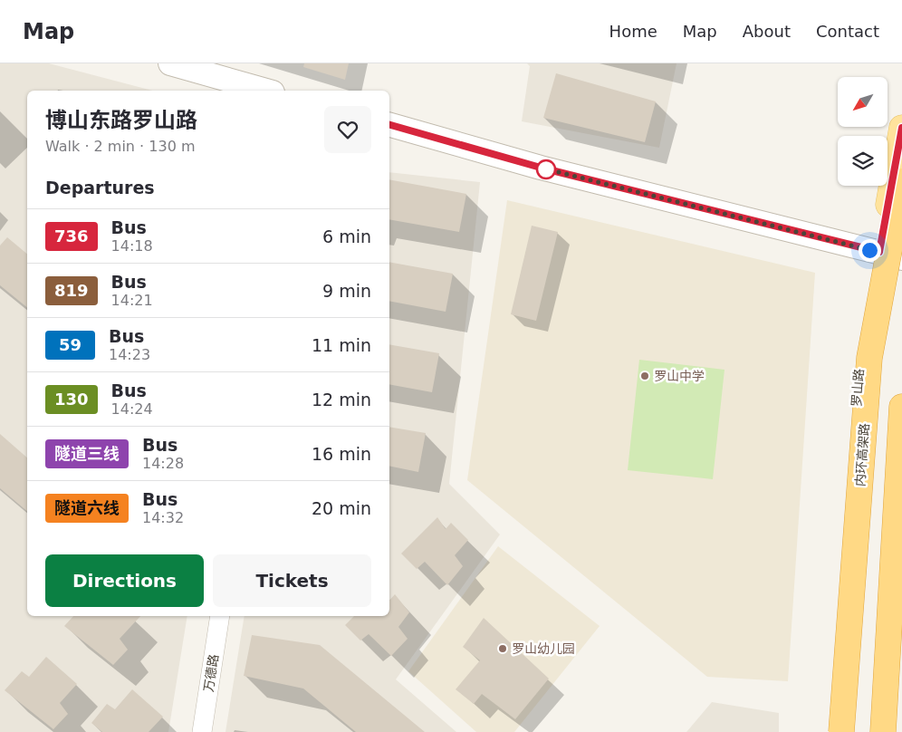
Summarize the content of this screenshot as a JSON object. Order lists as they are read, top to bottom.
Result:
{
  "streets": {
    "highway": ["内环高架路"],
    "main road": ["罗山路"],
    "street": ["万德路"]
  },
  "places": ["罗山中学", "罗山幼儿园"],
  "lines": ["bus line 736"],
  "north": "bottom left",
  "page": {
    "header": "Map",
    "nav": [
      "Home",
      "Map",
      "About",
      "Contact"
    ],
    "heading": [
      ["博山东路罗山路", "Walk · 2 min · 130 m"],
      "Departures"
    ],
    "list": [
      {
        "mark": "736",
        "name": "Bus",
        "note": "14:18",
        "value": "6 min"
      },
      {
        "mark": "819",
        "name": "Bus",
        "note": "14:21",
        "value": "9 min"
      },
      {
        "mark": "59",
        "name": "Bus",
        "note": "14:23",
        "value": "11 min"
      },
      {
        "mark": "130",
        "name": "Bus",
        "note": "14:24",
        "value": "12 min"
      },
      {
        "mark": "隧道三线",
        "name": "Bus",
        "note": "14:28",
        "value": "16 min"
      },
      {
        "mark": "隧道六线",
        "name": "Bus",
        "note": "14:32",
        "value": "20 min"
      }
    ],
    "buttons": ["Directions", "Tickets"]
  }
}
